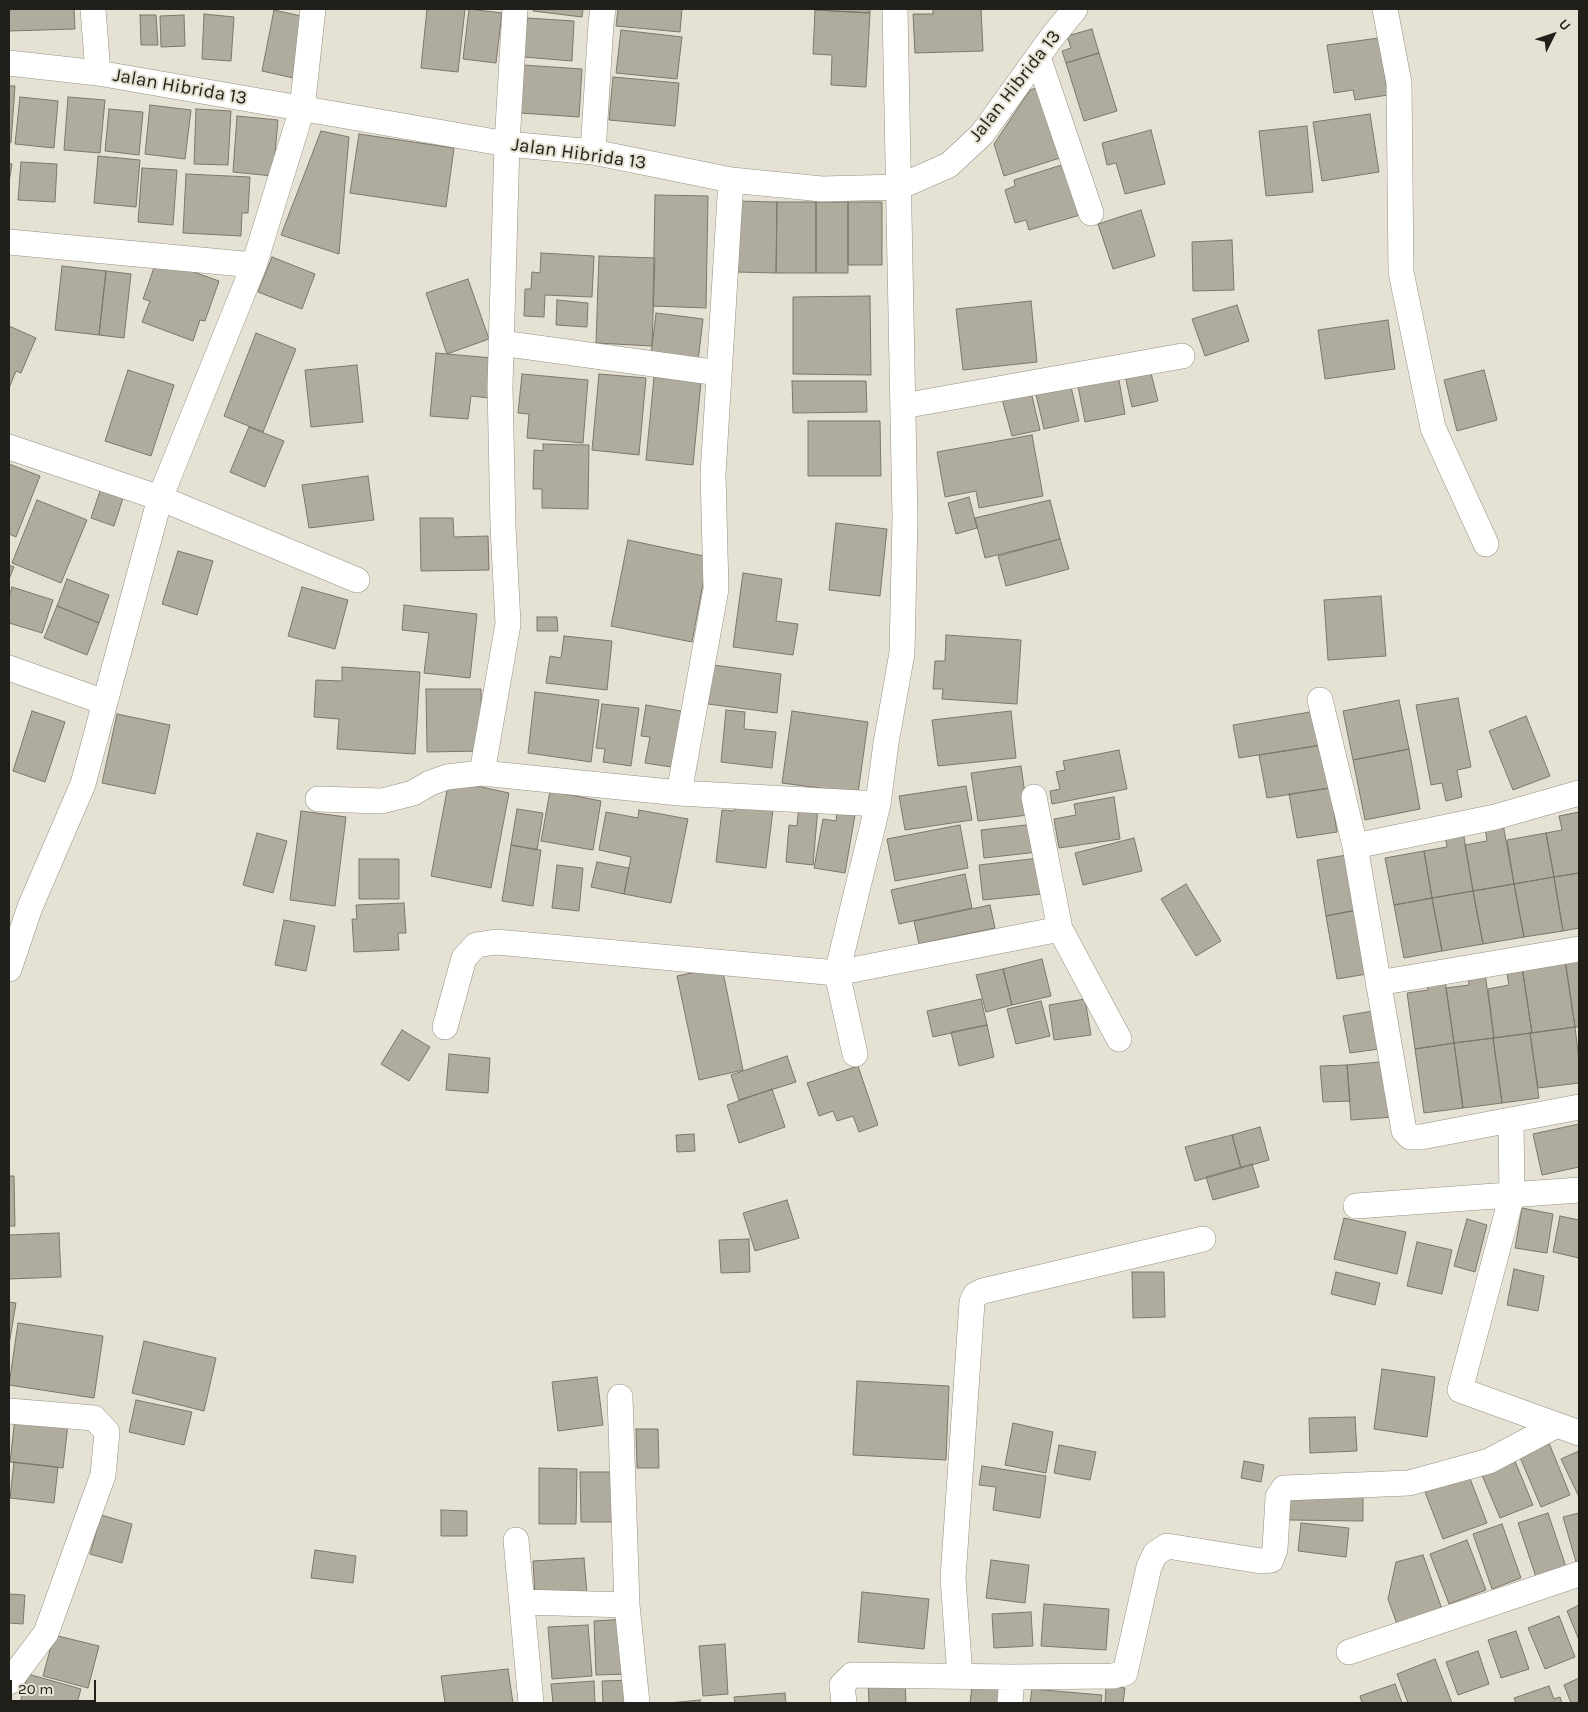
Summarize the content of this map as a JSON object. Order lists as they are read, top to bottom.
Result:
{
  "streets": {
    "street": ["Jalan Hibrida 13"]
  },
  "scale_bar": "20 m",
  "north": "top right"
}
